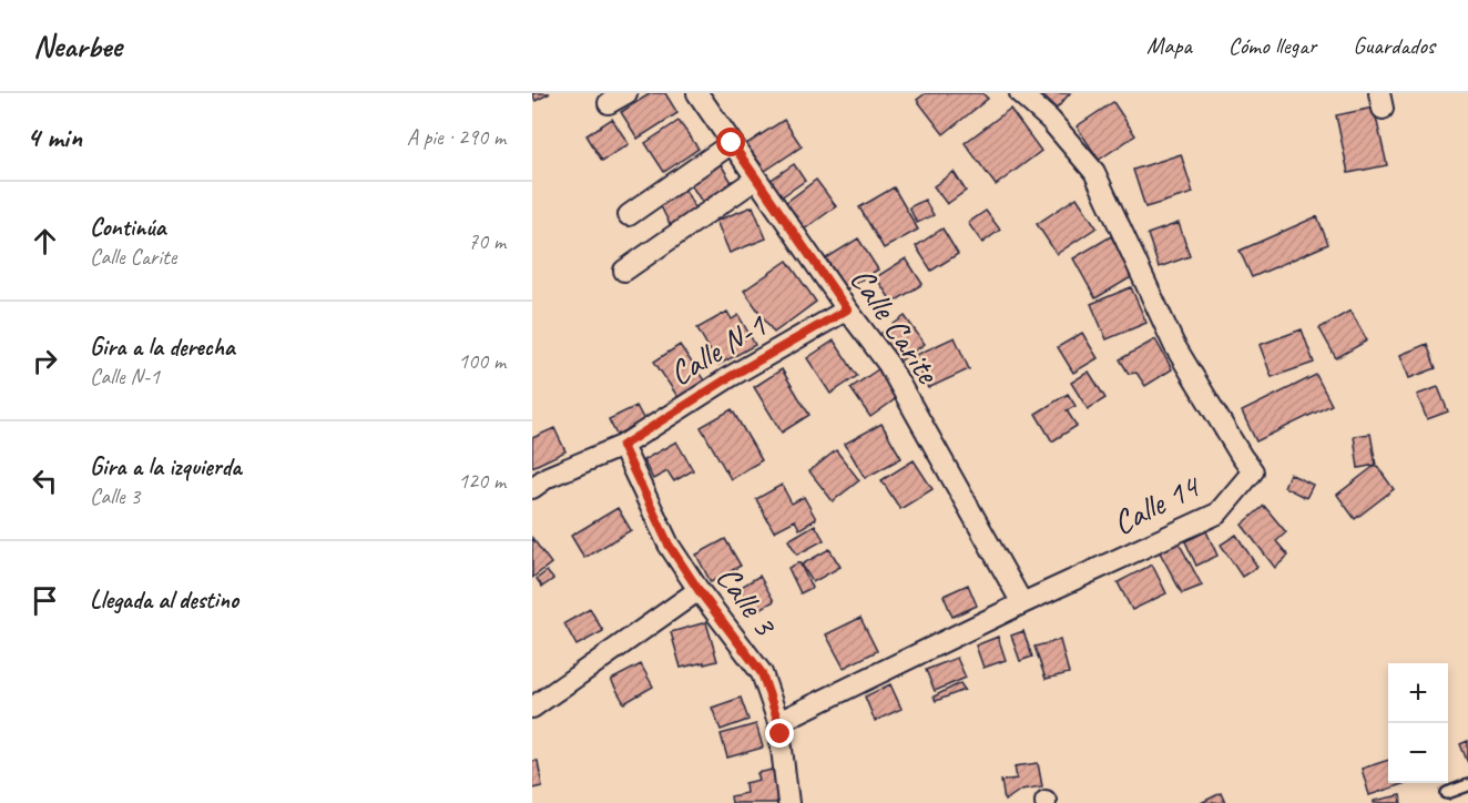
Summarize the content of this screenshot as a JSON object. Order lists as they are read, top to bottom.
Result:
{
  "streets": {
    "street": [
      "Calle Carite",
      "Calle N-1",
      "Calle 14",
      "Calle 3"
    ]
  },
  "crossings": [
    ["Calle Carite", "Calle N-1"],
    ["Calle Carite", "Calle 14"],
    ["Calle N-1", "Calle 3"],
    ["Calle 14", "Calle 3"]
  ],
  "page": {
    "header": "Nearbee",
    "nav": ["Mapa", "Cómo llegar", "Guardados"],
    "heading": ["4 min", "A pie · 290 m"],
    "list": [
      ["Continúa", "Calle Carite", "70 m"],
      ["Gira a la derecha", "Calle N-1", "100 m"],
      ["Gira a la izquierda", "Calle 3", "120 m"],
      "Llegada al destino"
    ],
    "map_buttons": ["+", "−"]
  }
}
